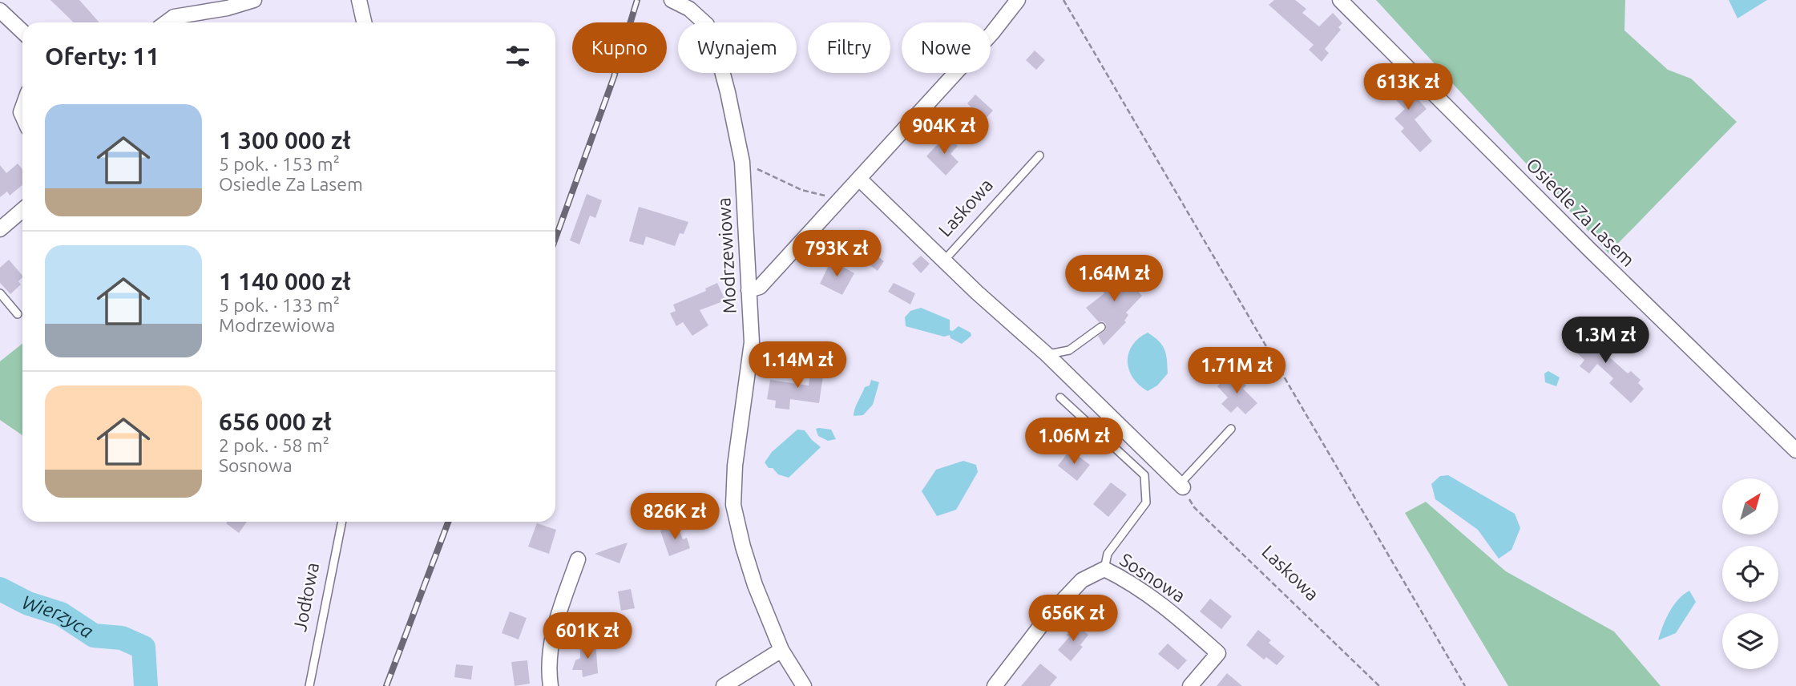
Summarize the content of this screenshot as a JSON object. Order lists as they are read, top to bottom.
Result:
{
  "streets": {
    "street": [
      "Laskowa",
      "Osiedle Za Lasem",
      "Modrzewiowa",
      "Sosnowa"
    ],
    "lane": ["Jodłowa"]
  },
  "water": ["Wierzyca"],
  "north": "top right",
  "page": {
    "chip": [
      "Kupno",
      "Wynajem",
      "Filtry",
      "Nowe"
    ],
    "heading": "Oferty: 11",
    "price": [
      "613K zł",
      "904K zł",
      "793K zł",
      "1.64M zł",
      "1.3M zł",
      "1.14M zł",
      "1.71M zł",
      "1.06M zł",
      "826K zł",
      "656K zł",
      "601K zł"
    ],
    "list": [
      {
        "name": "1 300 000 zł",
        "note": "5 pok. · 153 m² · Osiedle Za Lasem"
      },
      {
        "name": "1 140 000 zł",
        "note": "5 pok. · 133 m² · Modrzewiowa"
      },
      {
        "name": "656 000 zł",
        "note": "2 pok. · 58 m² · Sosnowa"
      }
    ]
  }
}
